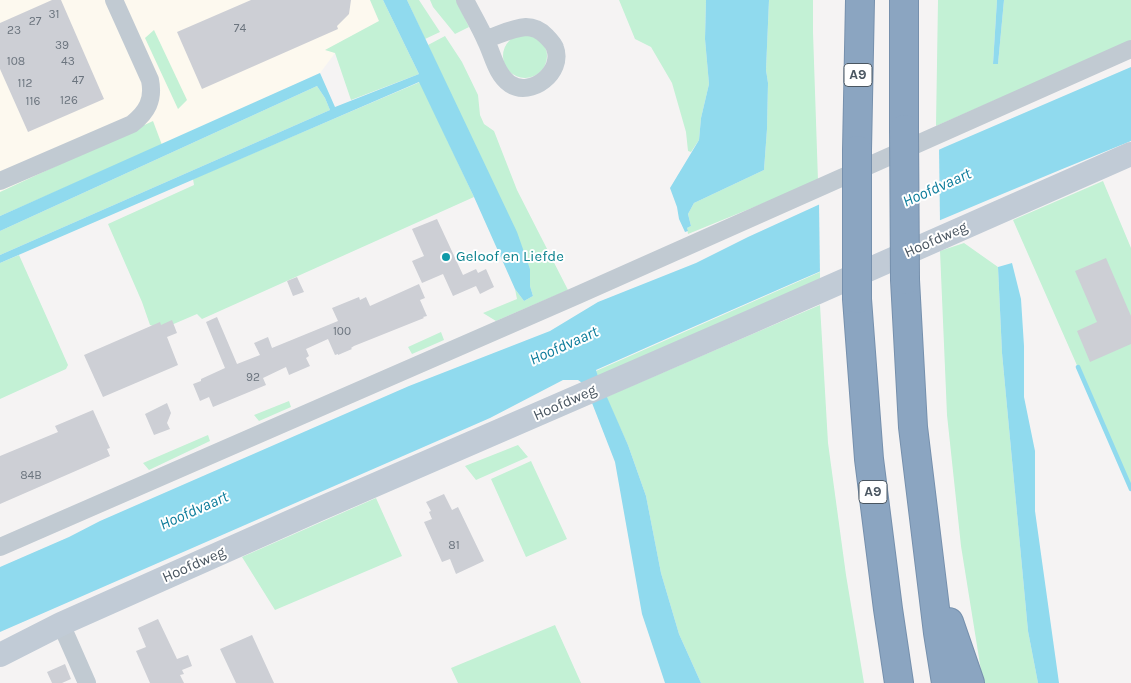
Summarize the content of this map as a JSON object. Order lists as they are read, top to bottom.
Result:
{
  "streets": {
    "highway": ["A9"],
    "street": ["Hoofdweg"]
  },
  "water": ["Hoofdvaart"],
  "places": ["Geloof en Liefde"],
  "house_numbers": [
    "31",
    "27",
    "74",
    "23",
    "39",
    "108",
    "43",
    "47",
    "112",
    "126",
    "116",
    "100",
    "92",
    "84B",
    "81"
  ]
}
